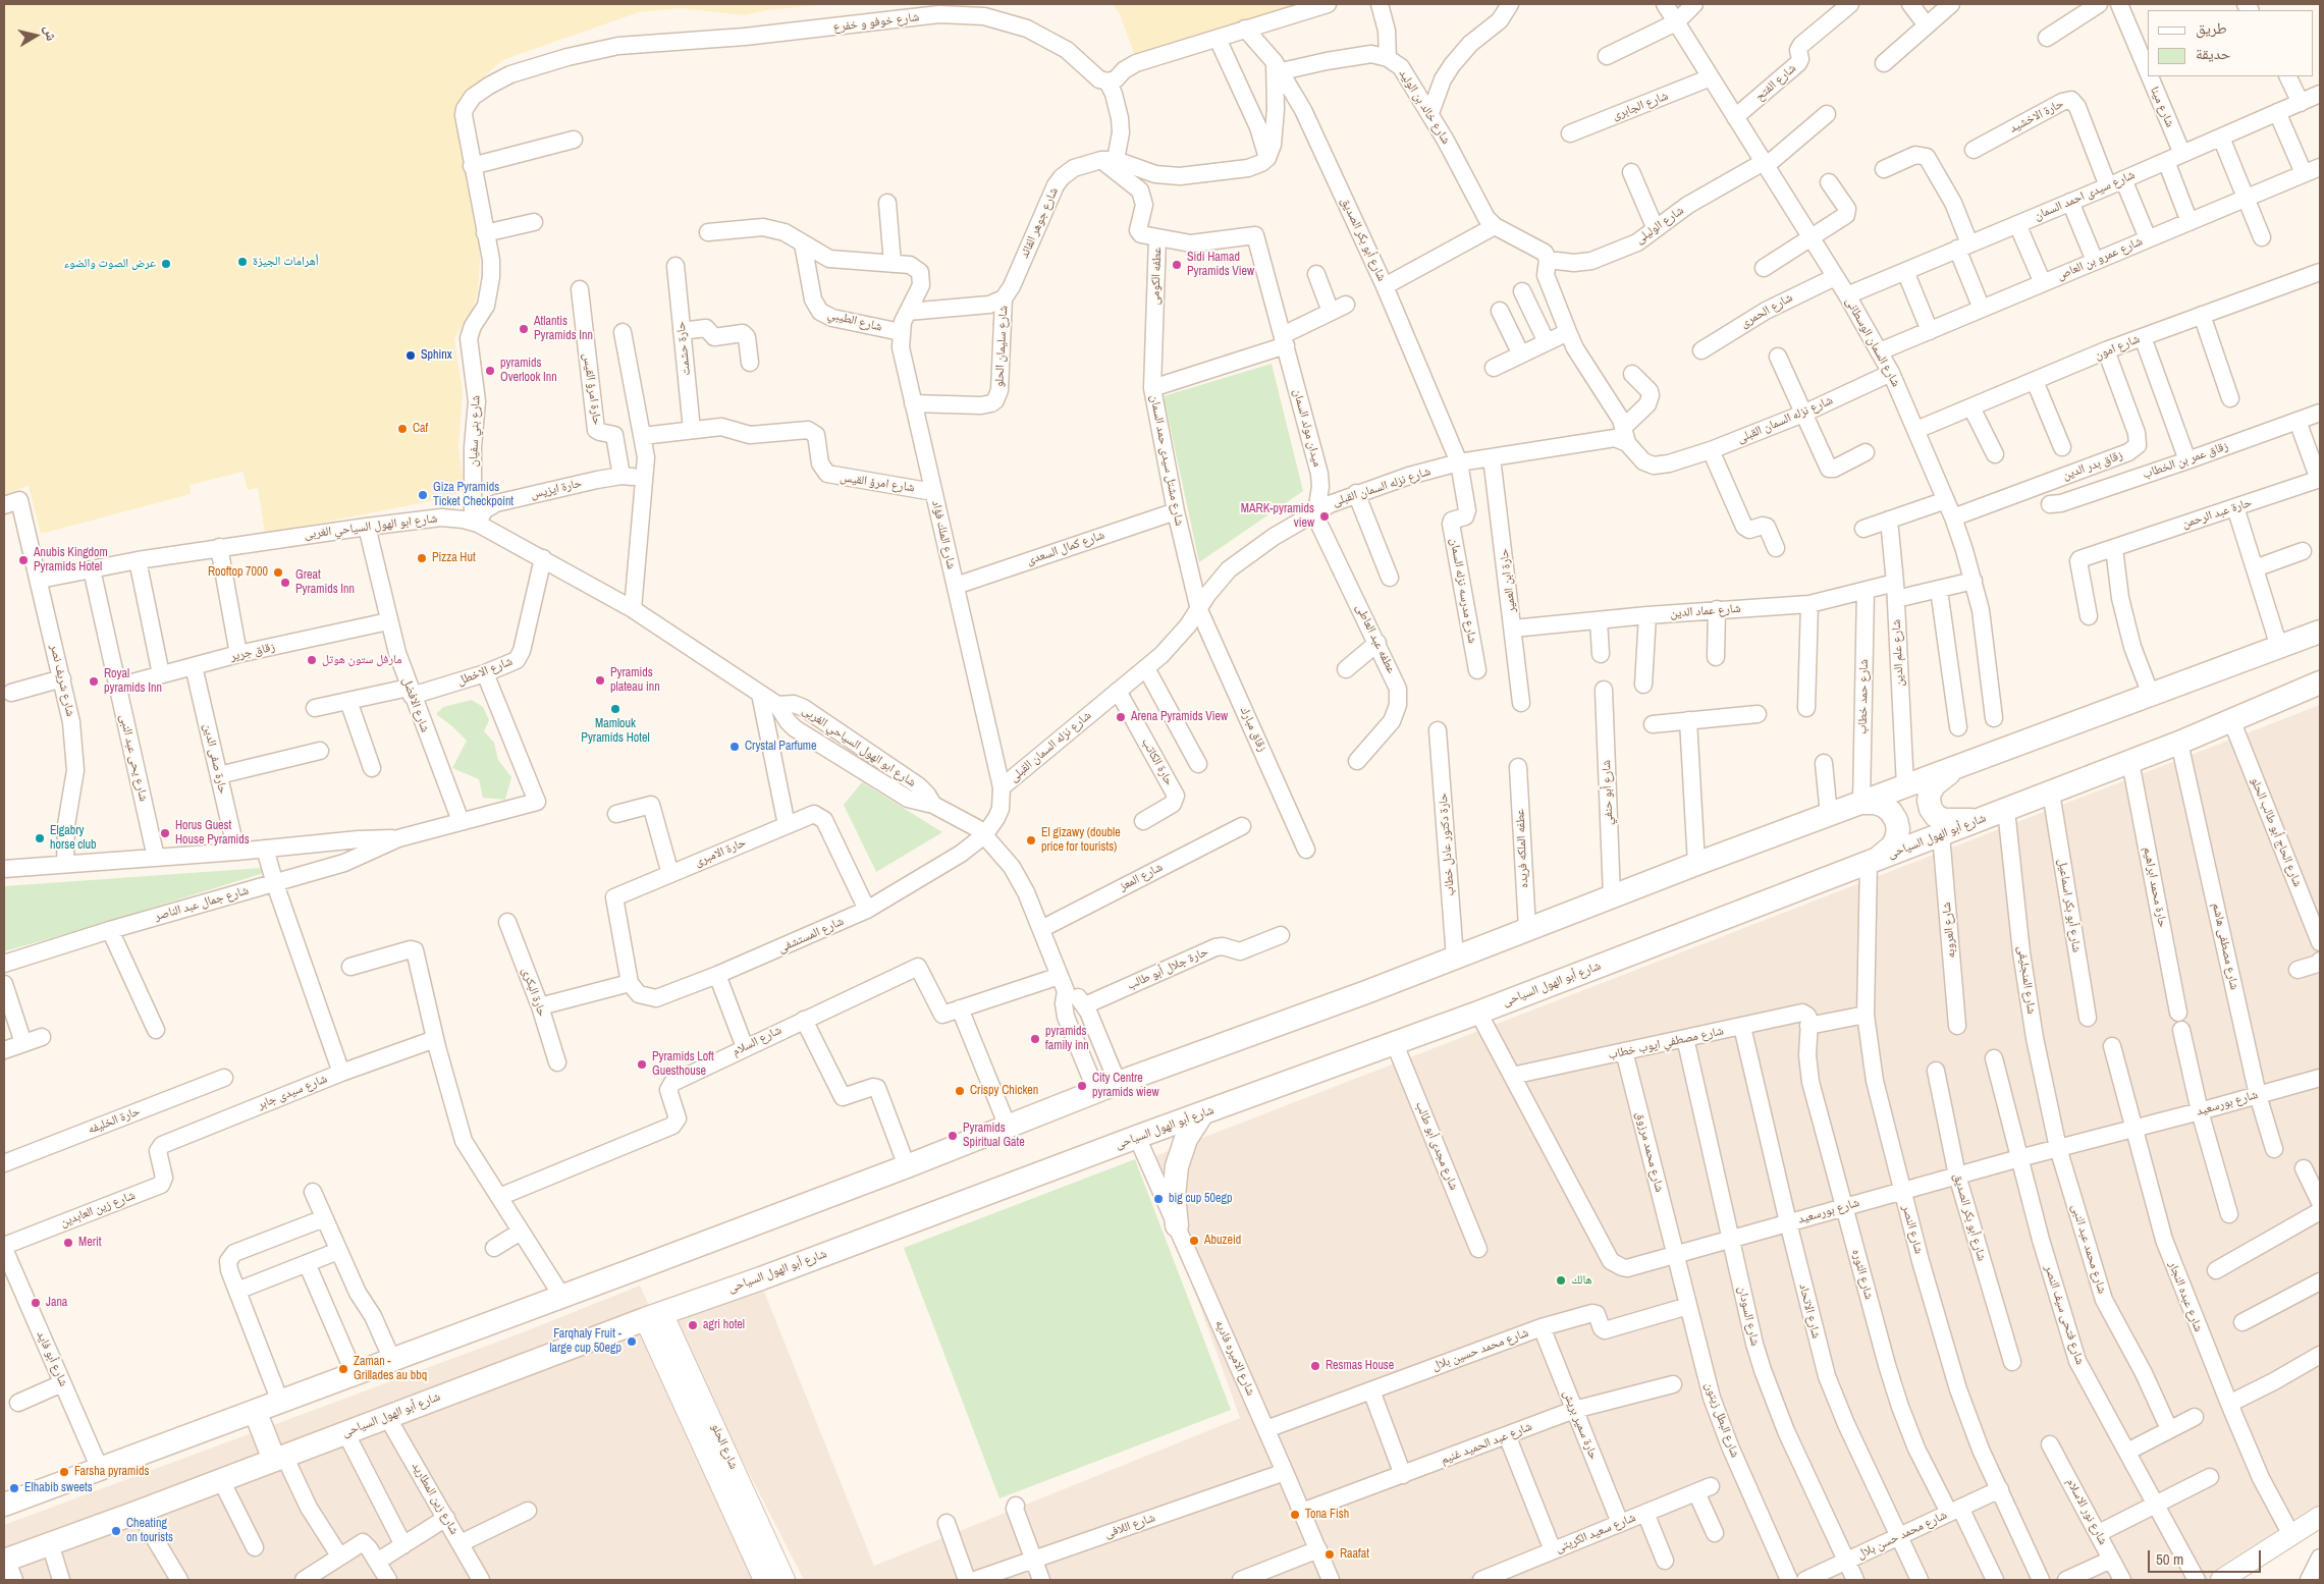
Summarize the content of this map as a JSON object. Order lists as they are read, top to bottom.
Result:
{
  "streets": {
    "main road": ["شارع أبو الهول السياحى"],
    "street": [
      "شارع خوفو و خفرع",
      "شارع الفتح",
      "شارع الجابرى",
      "شارع خالد بن الوليد",
      "شارع مينا",
      "حارة الاخشيد",
      "شارع سيدى احمد السمان",
      "شارع جوهر القائد",
      "شارع الوليلى",
      "شارع أبو بكر الصديق",
      "شارع عمرو بن العاص",
      "عطفه الكومى",
      "شارع الحمرى",
      "شارع الطيبي",
      "شارع السمان الوسطانى",
      "شارع سليمان الحلو",
      "شارع امون",
      "حارة حشمت",
      "حارة امرؤ القيس",
      "شارع نزله السمان القبلى",
      "ميدان مولد السمان",
      "شارع بني سفيان",
      "شارع مشتل سيدى حمد السمان",
      "زقاق عمر بن الخطاب",
      "زقاق بدر الدين",
      "شارع امرؤ القيس",
      "حارة ايزيس",
      "حارة عبد الرحمن",
      "شارع ابو الهول السياحي الغربى",
      "شارع الملك فؤاد",
      "شارع كمال السعدى",
      "حارة ابن العمير",
      "شارع مدرسه نزله السمان",
      "شارع عماد الدين",
      "عطفه عبد العاطى",
      "زقاق جرير",
      "شارع علم الدين",
      "شارع الاخطل",
      "شارع شريف نصر",
      "شارع حمد خطاب",
      "شارع الافضل",
      "زقاق مبارك",
      "شارع يحى عبد النبى",
      "حارة صفى الدين",
      "حارة الكاتب",
      "شارع أبو حنفي",
      "شارع الحاج أبو طالب الحلو",
      "حارة دكتور عادل خطاب",
      "عطفه الملكه فريده",
      "حارة الامبرى",
      "شارع المعز",
      "حارة محمد ابراهيم",
      "شارع جمال عبد الناصر",
      "شارع أبو بكر اسماعيل",
      "شارع العروبه",
      "شارع المستشفى",
      "شارع مصطفى هاشم",
      "حارة جلال أبو طالب",
      "شارع المنجليفى",
      "حارة البكرى",
      "شارع السلام",
      "شارع مصطفي ايوب خطاب",
      "شارع سيدى جابر",
      "شارع بورسعيد",
      "حارة الخليفه",
      "شارع مجدى أبو طالب",
      "شارع محمد مرزوق",
      "شارع زين العابدين",
      "شارع النصر",
      "شارع محمد عبد النبى",
      "شارع الثوره",
      "شارع عبده النجار",
      "شارع الاتحاد",
      "شارع فتحى سيف النصر",
      "شارع السودان",
      "شارع محمد حسين بلال",
      "شارع الاميره فاديه",
      "شارع أبو فايد",
      "شارع البطل زيتون",
      "حارة سمير بريش",
      "شارع عبد الحميد غنيم",
      "شارع الحلو",
      "شارع زين المطاريد",
      "شارع نور الاسلام",
      "شارع اللافى",
      "شارع سعيد الكريتى",
      "شارع محمد حسن بلال"
    ]
  },
  "crossings": [
    ["شارع خوفو و خفرع", "شارع بني سفيان"],
    ["شارع الفتح", "شارع السمان الوسطانى"],
    ["شارع الجابرى", "شارع السمان الوسطانى"],
    ["شارع خالد بن الوليد", "شارع الوليلى"],
    ["شارع خالد بن الوليد", "شارع أبو بكر الصديق"],
    ["شارع مينا", "شارع سيدى احمد السمان"],
    ["حارة الاخشيد", "شارع سيدى احمد السمان"],
    ["شارع سيدى احمد السمان", "شارع السمان الوسطانى"],
    ["شارع جوهر القائد", "شارع سليمان الحلو"],
    ["شارع الوليلى", "شارع السمان الوسطانى"],
    ["شارع أبو بكر الصديق", "شارع نزله السمان القبلى"],
    ["شارع أبو بكر الصديق", "شارع مدرسه نزله السمان"],
    ["شارع أبو بكر الصديق", "شارع بورسعيد"],
    ["شارع عمرو بن العاص", "شارع السمان الوسطانى"],
    ["عطفه الكومى", "ميدان مولد السمان"],
    ["عطفه الكومى", "شارع مشتل سيدى حمد السمان"],
    ["شارع الحمرى", "شارع السمان الوسطانى"],
    ["شارع الطيبي", "شارع الملك فؤاد"],
    ["شارع السمان الوسطانى", "شارع امون"],
    ["شارع السمان الوسطانى", "شارع نزله السمان القبلى"],
    ["شارع السمان الوسطانى", "زقاق بدر الدين"],
    ["شارع سليمان الحلو", "شارع الملك فؤاد"],
    ["شارع امون", "زقاق بدر الدين"],
    ["حارة حشمت", "شارع امرؤ القيس"],
    ["حارة امرؤ القيس", "حارة ايزيس"],
    ["شارع نزله السمان القبلى", "ميدان مولد السمان"],
    ["شارع نزله السمان القبلى", "شارع مشتل سيدى حمد السمان"],
    ["شارع نزله السمان القبلى", "شارع ابو الهول السياحي الغربى"],
    ["شارع نزله السمان القبلى", "شارع الملك فؤاد"],
    ["شارع نزله السمان القبلى", "حارة ابن العمير"],
    ["شارع نزله السمان القبلى", "شارع مدرسه نزله السمان"],
    ["شارع نزله السمان القبلى", "عطفه عبد العاطى"],
    ["شارع نزله السمان القبلى", "زقاق مبارك"],
    ["شارع نزله السمان القبلى", "حارة الكاتب"],
    ["شارع نزله السمان القبلى", "شارع المستشفى"],
    ["ميدان مولد السمان", "شارع مشتل سيدى حمد السمان"],
    ["ميدان مولد السمان", "عطفه عبد العاطى"],
    ["شارع بني سفيان", "حارة ايزيس"],
    ["شارع بني سفيان", "شارع ابو الهول السياحي الغربى"],
    ["شارع مشتل سيدى حمد السمان", "شارع كمال السعدى"],
    ["شارع مشتل سيدى حمد السمان", "زقاق مبارك"],
    ["شارع امرؤ القيس", "شارع الملك فؤاد"],
    ["حارة ايزيس", "شارع ابو الهول السياحي الغربى"],
    ["شارع ابو الهول السياحي الغربى", "شارع الاخطل"],
    ["شارع ابو الهول السياحي الغربى", "شارع شريف نصر"],
    ["شارع ابو الهول السياحي الغربى", "شارع الافضل"],
    ["شارع ابو الهول السياحي الغربى", "شارع يحى عبد النبى"],
    ["شارع ابو الهول السياحي الغربى", "شارع المعز"],
    ["شارع ابو الهول السياحي الغربى", "شارع المستشفى"],
    ["شارع الملك فؤاد", "شارع كمال السعدى"],
    ["حارة ابن العمير", "شارع عماد الدين"],
    ["شارع عماد الدين", "شارع علم الدين"],
    ["شارع عماد الدين", "شارع حمد خطاب"],
    ["زقاق جرير", "شارع الافضل"],
    ["زقاق جرير", "شارع يحى عبد النبى"],
    ["زقاق جرير", "حارة صفى الدين"],
    ["شارع الاخطل", "شارع الافضل"],
    ["شارع الاخطل", "شارع جمال عبد الناصر"],
    ["شارع شريف نصر", "شارع جمال عبد الناصر"],
    ["شارع الافضل", "شارع جمال عبد الناصر"],
    ["شارع يحى عبد النبى", "شارع جمال عبد الناصر"],
    ["حارة صفى الدين", "شارع جمال عبد الناصر"],
    ["شارع الحاج أبو طالب الحلو", "شارع أبو الهول السياحى"],
    ["شارع أبو الهول السياحى", "حارة محمد ابراهيم"],
    ["شارع أبو الهول السياحى", "شارع أبو بكر اسماعيل"],
    ["شارع أبو الهول السياحى", "شارع العروبه"],
    ["شارع أبو الهول السياحى", "شارع مصطفى هاشم"],
    ["شارع أبو الهول السياحى", "شارع المنجليفى"],
    ["شارع أبو الهول السياحى", "شارع بورسعيد"],
    ["شارع أبو الهول السياحى", "شارع مجدى أبو طالب"],
    ["شارع أبو الهول السياحى", "شارع النصر"],
    ["شارع أبو الهول السياحى", "شارع الاميره فاديه"],
    ["شارع أبو الهول السياحى", "شارع الحلو"],
    ["شارع أبو الهول السياحى", "شارع زين المطاريد"],
    ["حارة الامبرى", "شارع المستشفى"],
    ["شارع مصطفى هاشم", "شارع بورسعيد"],
    ["شارع المنجليفى", "شارع بورسعيد"],
    ["شارع المنجليفى", "شارع محمد عبد النبى"],
    ["شارع مصطفي ايوب خطاب", "شارع بورسعيد"],
    ["شارع مصطفي ايوب خطاب", "شارع محمد مرزوق"],
    ["شارع مصطفي ايوب خطاب", "شارع الثوره"],
    ["شارع مصطفي ايوب خطاب", "شارع الاتحاد"],
    ["شارع مصطفي ايوب خطاب", "شارع السودان"],
    ["شارع سيدى جابر", "شارع زين العابدين"],
    ["شارع بورسعيد", "شارع محمد مرزوق"],
    ["شارع بورسعيد", "شارع النصر"],
    ["شارع بورسعيد", "شارع محمد عبد النبى"],
    ["شارع بورسعيد", "شارع الثوره"],
    ["شارع بورسعيد", "شارع عبده النجار"],
    ["شارع بورسعيد", "شارع الاتحاد"],
    ["شارع بورسعيد", "شارع فتحى سيف النصر"],
    ["شارع بورسعيد", "شارع السودان"],
    ["شارع بورسعيد", "شارع البطل زيتون"],
    ["شارع محمد مرزوق", "شارع البطل زيتون"],
    ["شارع زين العابدين", "شارع أبو فايد"],
    ["شارع النصر", "شارع محمد حسن بلال"],
    ["شارع الثوره", "شارع محمد حسن بلال"],
    ["شارع الاتحاد", "شارع محمد حسن بلال"],
    ["شارع السودان", "شارع محمد حسن بلال"],
    ["شارع محمد حسين بلال", "شارع الاميره فاديه"],
    ["شارع محمد حسين بلال", "شارع البطل زيتون"],
    ["شارع محمد حسين بلال", "حارة سمير بريش"],
    ["شارع الاميره فاديه", "شارع عبد الحميد غنيم"],
    ["شارع الاميره فاديه", "شارع اللافى"],
    ["حارة سمير بريش", "شارع عبد الحميد غنيم"],
    ["حارة سمير بريش", "شارع سعيد الكريتى"]
  ],
  "places": [
    "أهرامات الجيزة",
    "عرض الصوت والضوء",
    "Sidi Hamad Pyramids View",
    "Atlantis Pyramids Inn",
    "Sphinx",
    "pyramids Overlook Inn",
    "Caf",
    "Giza Pyramids Ticket Checkpoint",
    "MARK-pyramids view",
    "Pizza Hut",
    "Anubis Kingdom Pyramids Hotel",
    "Rooftop 7000",
    "Great Pyramids Inn",
    "مارفل ستون هوتل",
    "Pyramids plateau inn",
    "Royal pyramids Inn",
    "Mamlouk Pyramids Hotel",
    "Arena Pyramids View",
    "Crystal Parfume",
    "Horus Guest House Pyramids",
    "Elgabry horse club",
    "El gizawy (double price for tourists)",
    "pyramids family inn",
    "Pyramids Loft Guesthouse",
    "City Centre pyramids wiew",
    "Crispy Chicken",
    "Pyramids Spiritual Gate",
    "big cup 50egp",
    "Abuzeid",
    "Merit",
    "هالك",
    "Jana",
    "agri hotel",
    "Farqhaly Fruit - large cup 50egp",
    "Resmas House",
    "Zaman - Grillades au bbq",
    "Farsha pyramids",
    "Elhabib sweets",
    "Tona Fish",
    "Cheating on tourists",
    "Raafat"
  ],
  "legend": ["طريق", "حديقة"],
  "scale_bar": "50 m",
  "north": "right"
}
